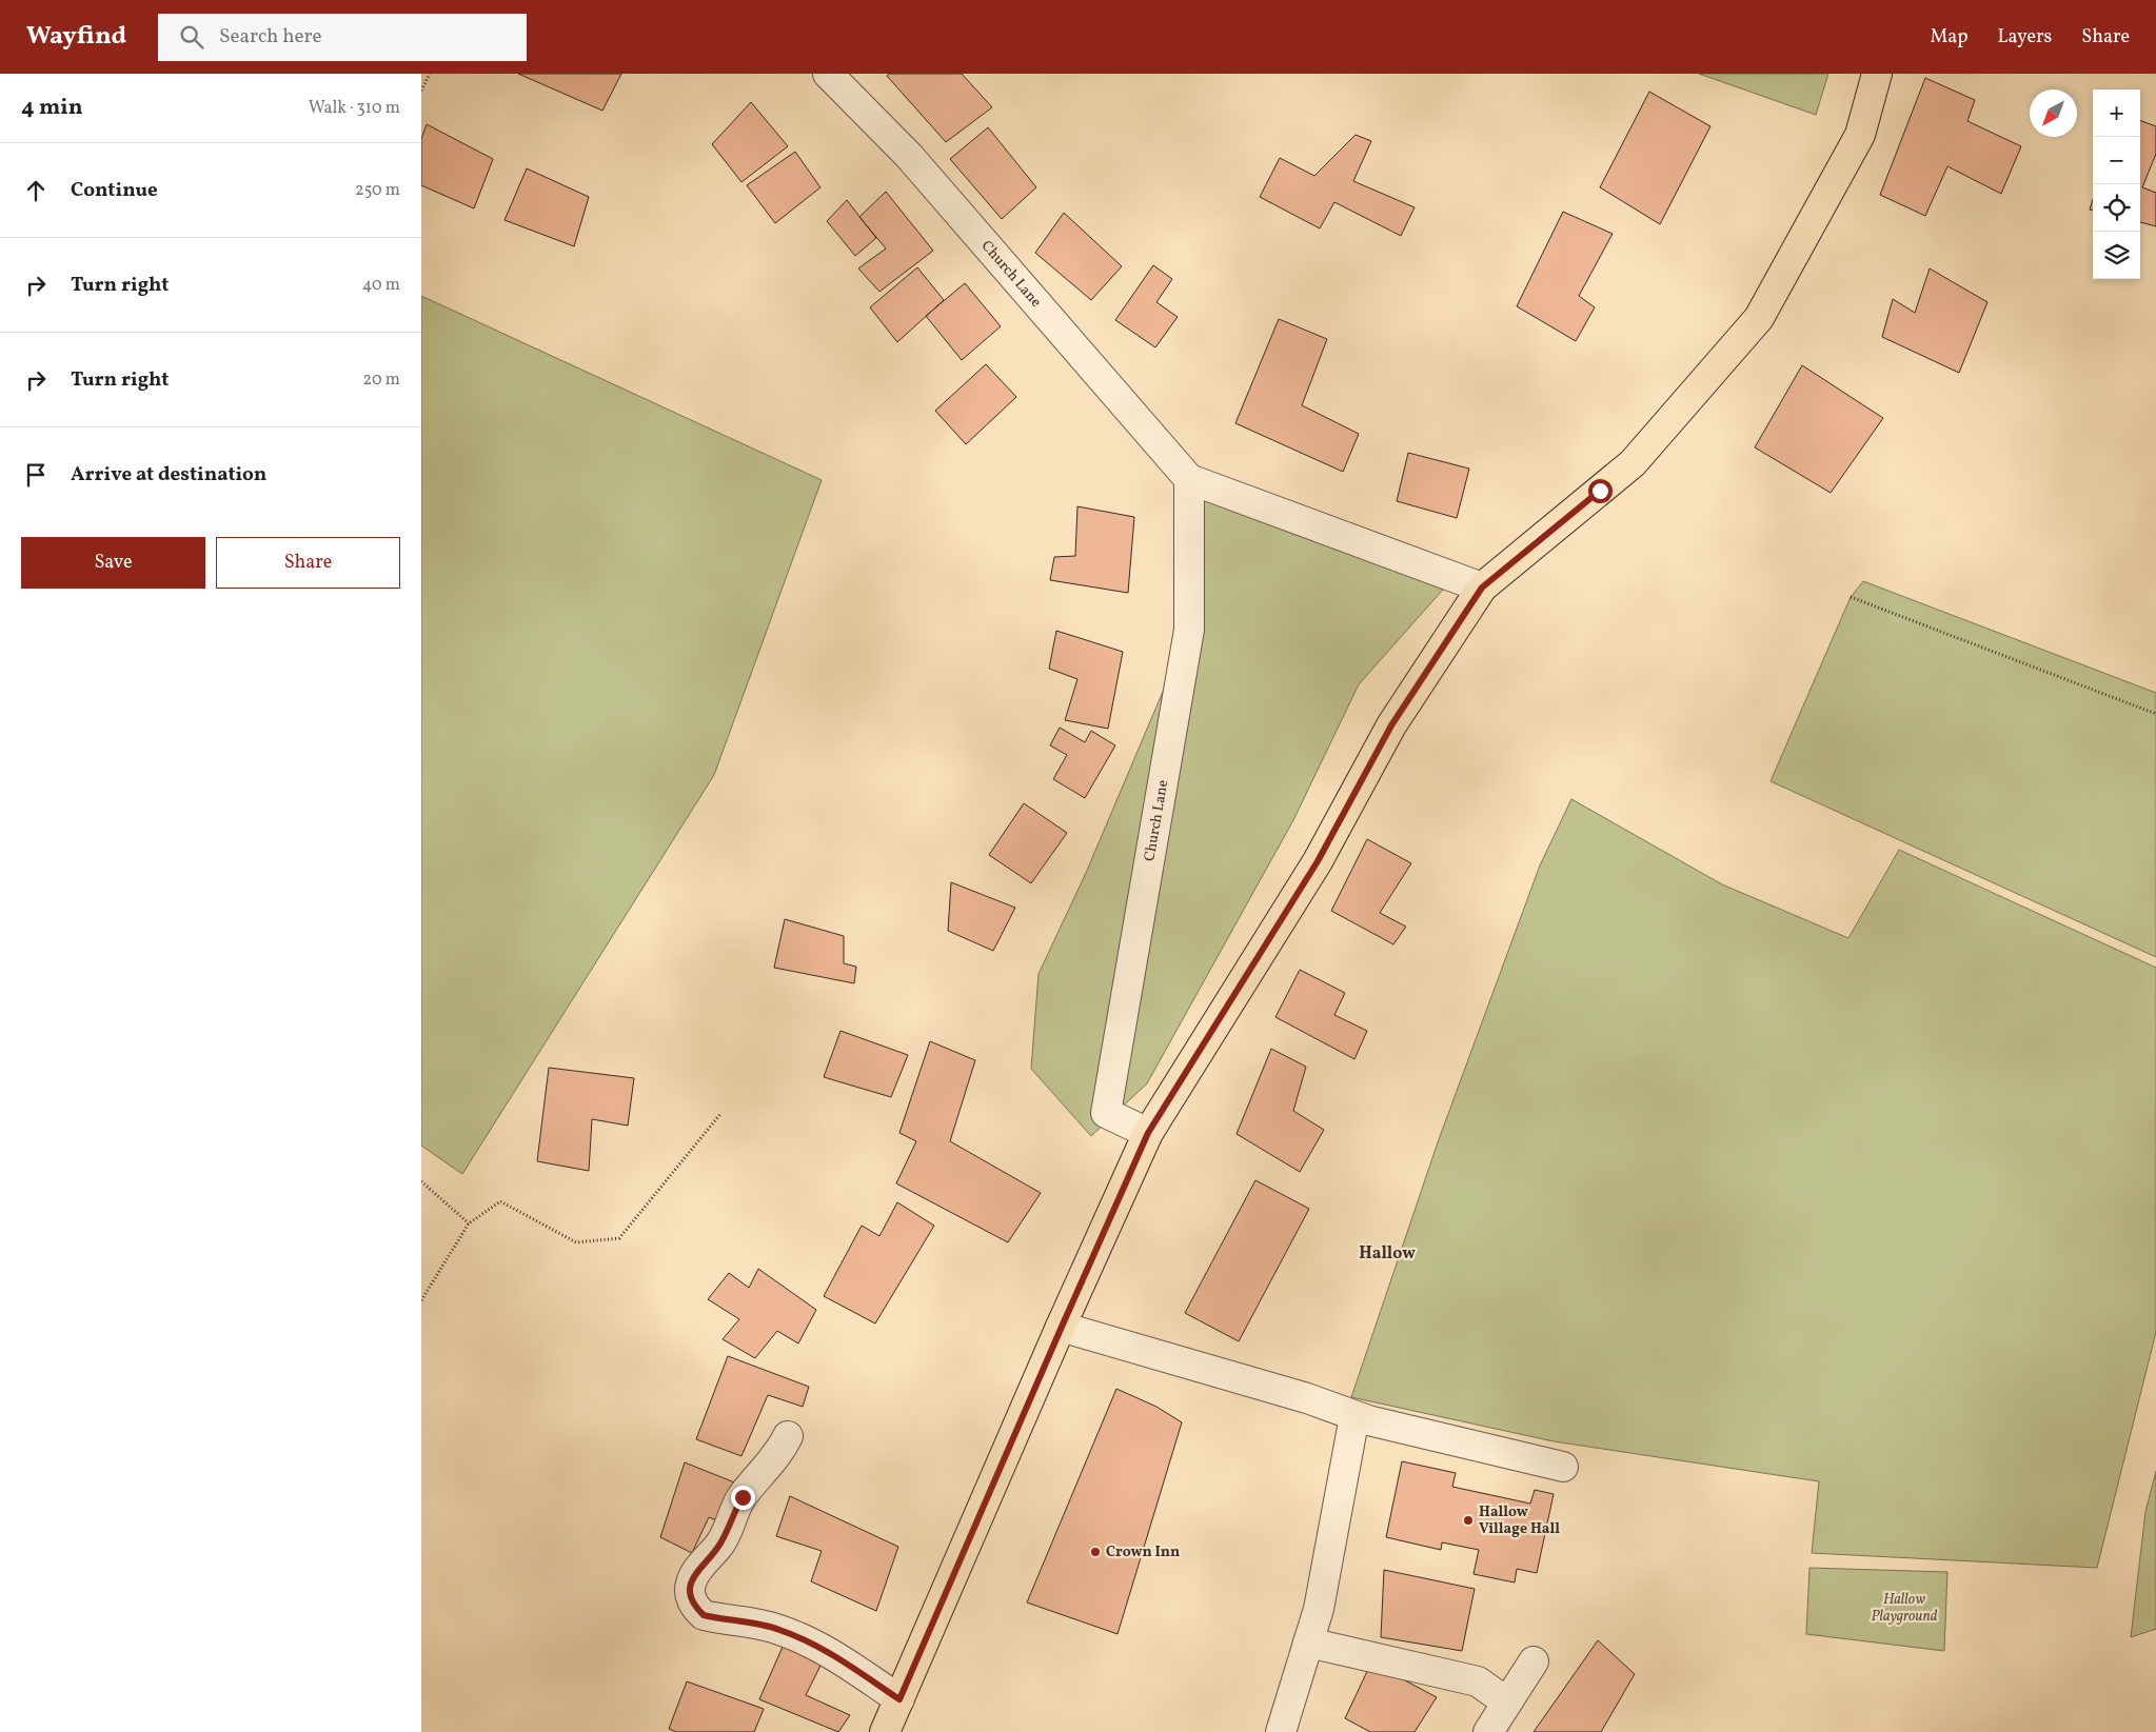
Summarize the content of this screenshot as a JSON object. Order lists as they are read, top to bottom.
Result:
{
  "streets": {
    "street": ["Church Lane"]
  },
  "districts": ["Hallow"],
  "parks": ["Hallow Playground"],
  "places": ["Hallow Village Hall", "Crown Inn"],
  "north": "bottom left",
  "page": {
    "header": "Wayfind",
    "search": "Search here",
    "nav": ["Map", "Layers", "Share"],
    "heading": ["4 min", "Walk · 310 m"],
    "map_buttons": ["+", "−"],
    "list": [
      ["Continue", "250 m"],
      ["Turn right", "40 m"],
      ["Turn right", "20 m"],
      "Arrive at destination"
    ],
    "buttons": ["Save", "Share"]
  }
}
